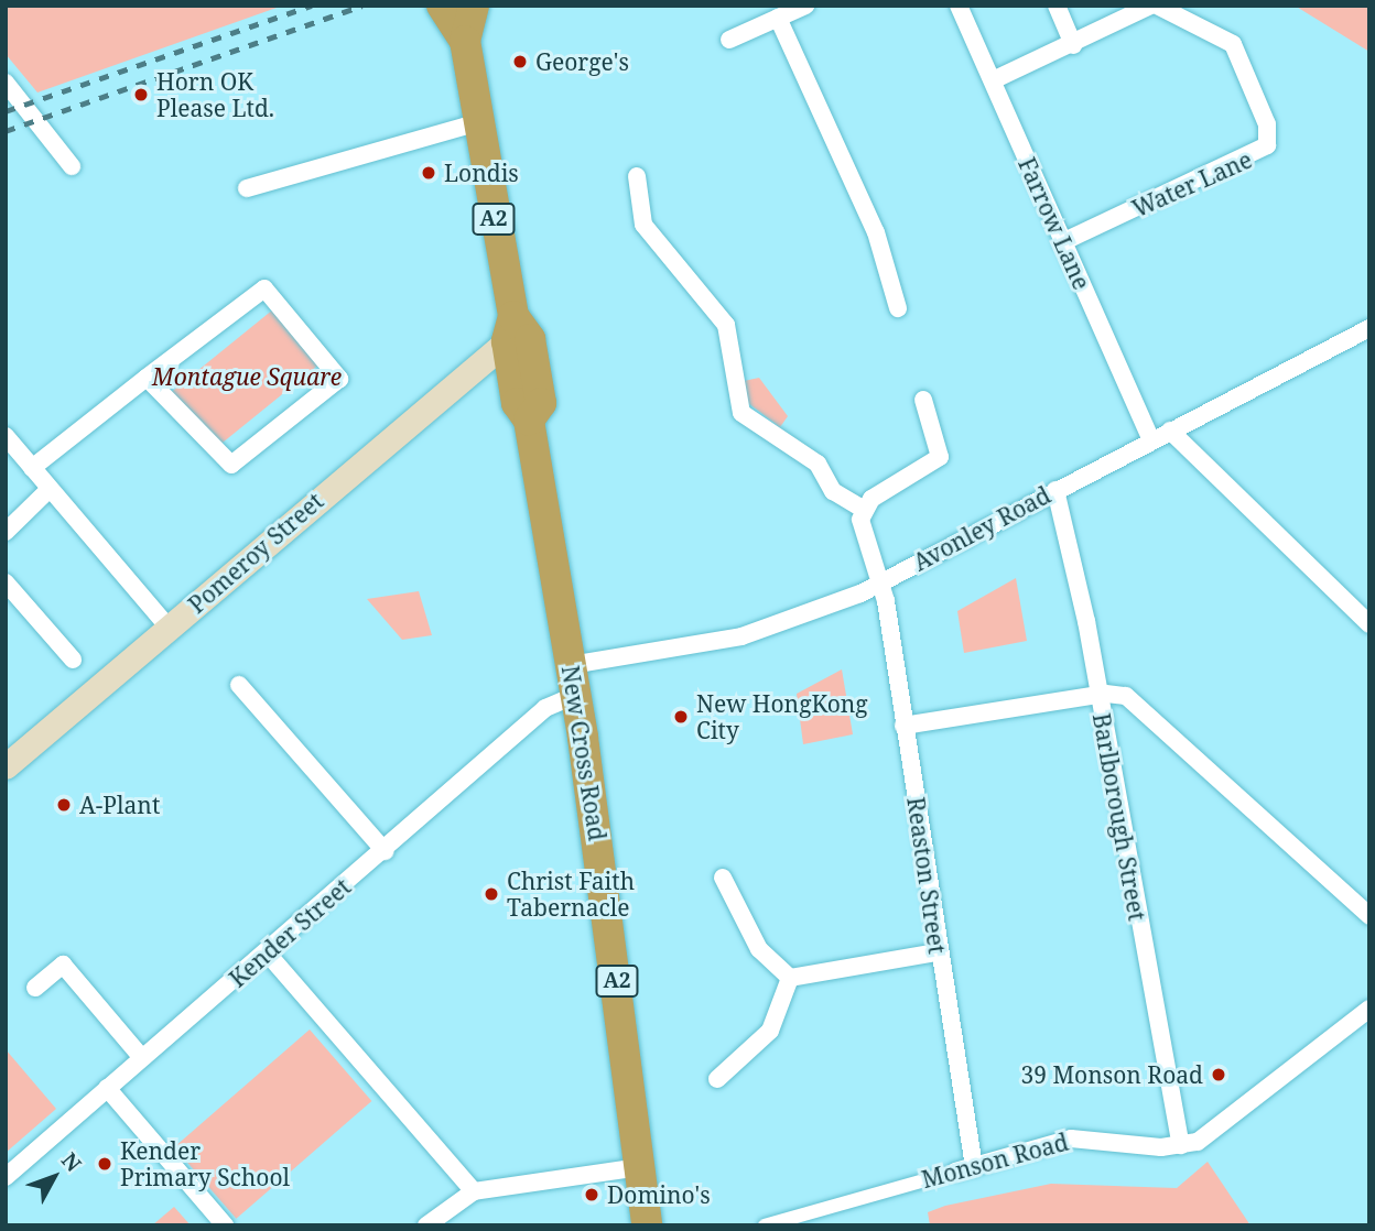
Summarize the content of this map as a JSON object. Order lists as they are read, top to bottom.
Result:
{
  "streets": {
    "highway": ["A2", "New Cross Road"],
    "main road": ["Pomeroy Street"],
    "street": [
      "Water Lane",
      "Farrow Lane",
      "Avonley Road",
      "Barlborough Street",
      "Reaston Street",
      "Kender Street",
      "Monson Road"
    ]
  },
  "crossings": [
    ["Water Lane", "Farrow Lane"],
    ["A2", "New Cross Road"],
    ["Farrow Lane", "Avonley Road"],
    ["Avonley Road", "New Cross Road"],
    ["Avonley Road", "Barlborough Street"],
    ["Avonley Road", "Reaston Street"],
    ["Avonley Road", "Kender Street"],
    ["Pomeroy Street", "New Cross Road"],
    ["New Cross Road", "Kender Street"],
    ["Barlborough Street", "Monson Road"],
    ["Reaston Street", "Monson Road"]
  ],
  "parks": ["Montague Square"],
  "places": [
    "George's",
    "Horn OK Please Ltd.",
    "Londis",
    "New HongKong City",
    "A-Plant",
    "Christ Faith Tabernacle",
    "39 Monson Road",
    "Kender Primary School",
    "Domino's"
  ],
  "north": "top right"
}
